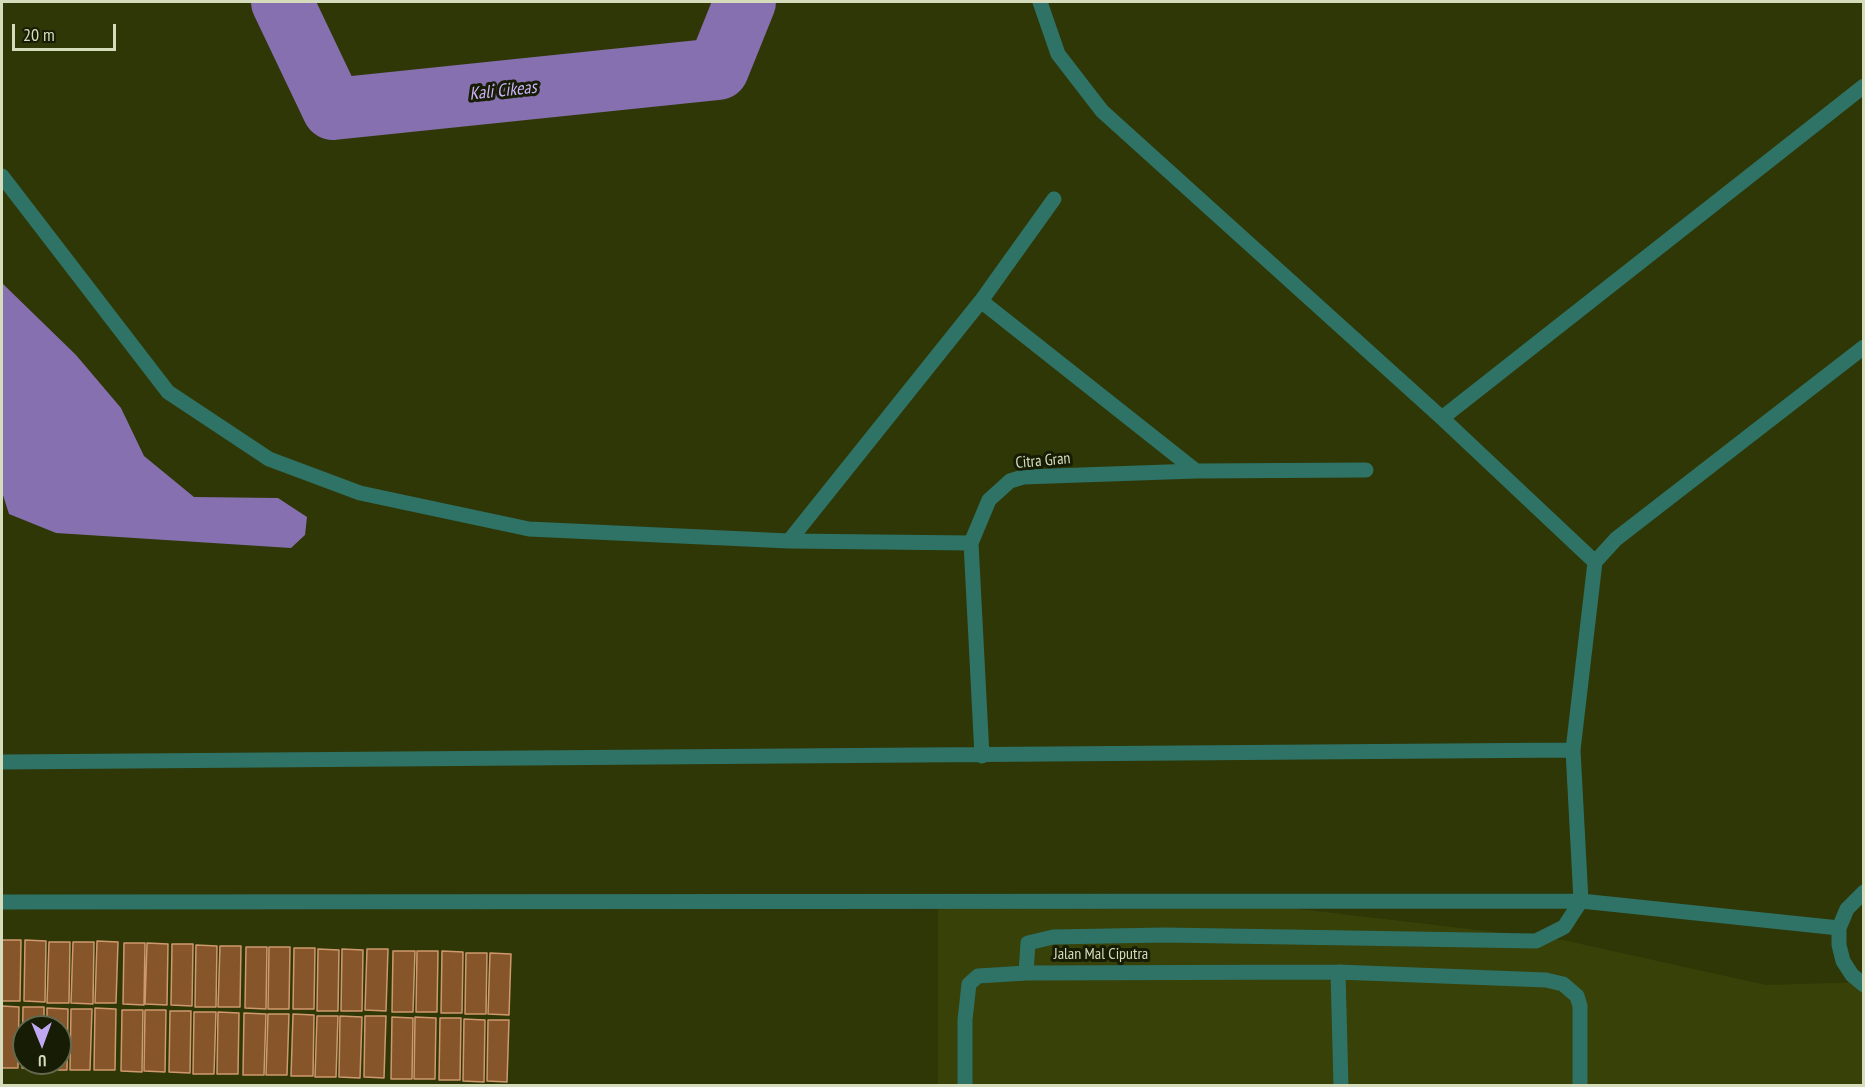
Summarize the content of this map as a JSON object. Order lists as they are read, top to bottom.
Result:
{
  "streets": {
    "street": ["Citra Gran", "Jalan Mal Ciputra"]
  },
  "water": ["Kali Cikeas"],
  "scale_bar": "20 m",
  "north": "bottom"
}
